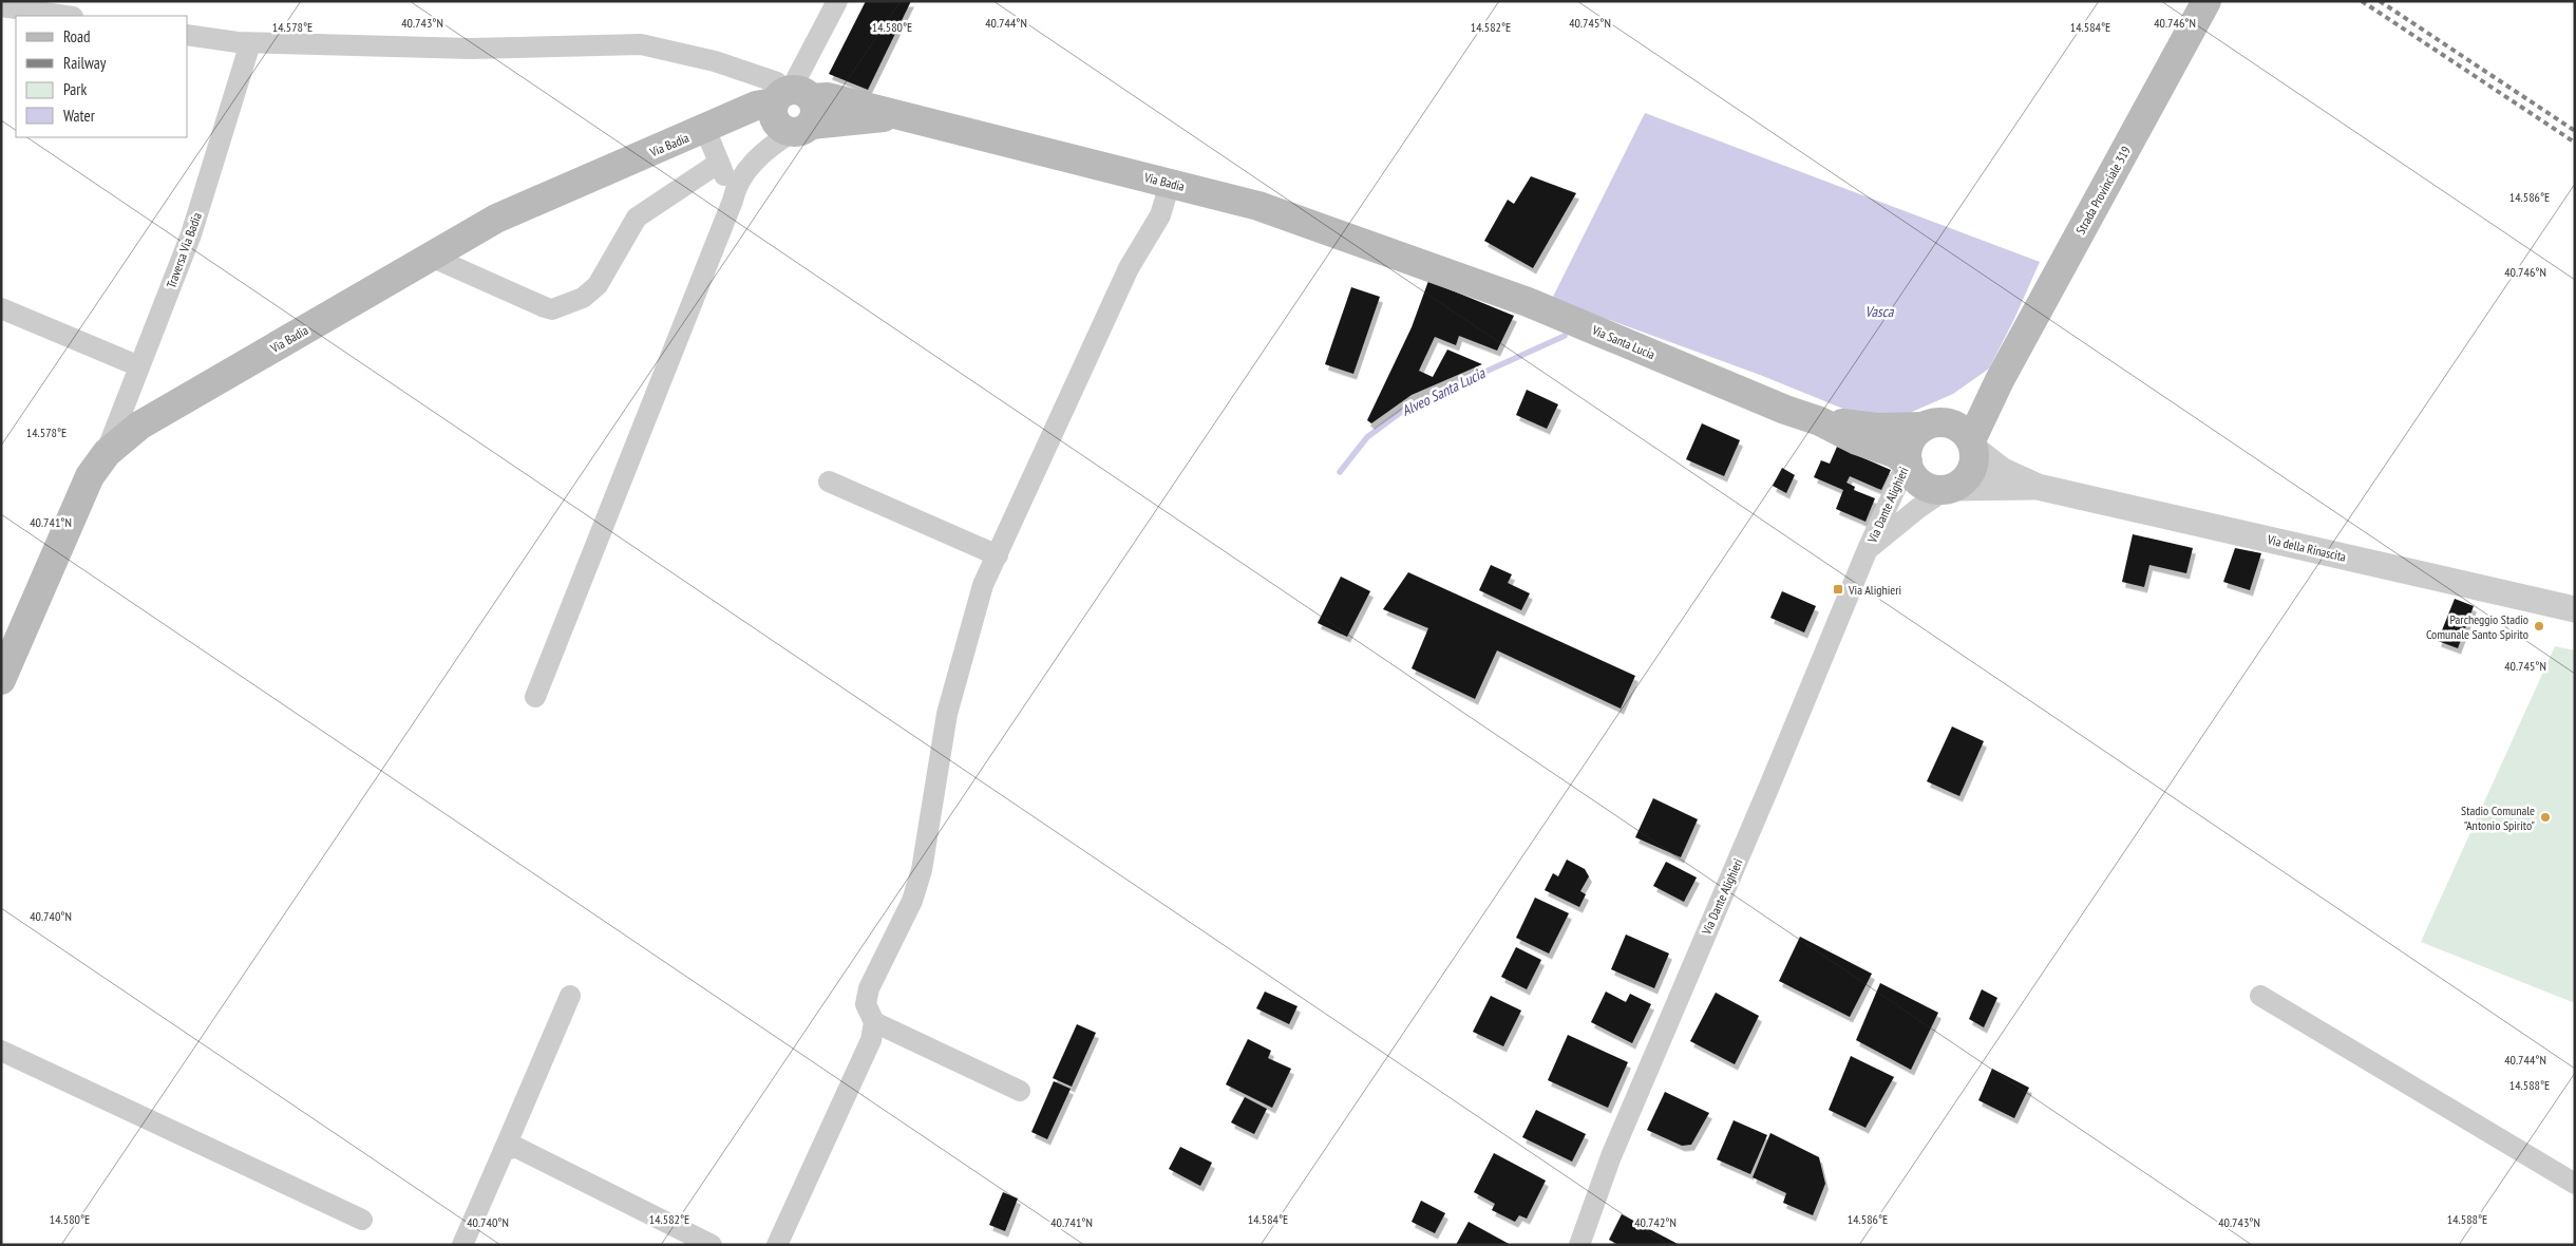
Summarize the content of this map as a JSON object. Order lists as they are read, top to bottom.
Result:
{
  "streets": {
    "main road": ["Via Badia", "Strada Provinciale 319", "Via Santa Lucia"],
    "street": ["Traversa Via Badia", "Via Dante Alighieri", "Via della Rinascita"]
  },
  "crossings": [
    ["Via Badia", "Traversa Via Badia"],
    ["Via Badia", "Via Santa Lucia"],
    ["Strada Provinciale 319", "Via Santa Lucia"],
    ["Strada Provinciale 319", "Via Dante Alighieri"],
    ["Strada Provinciale 319", "Via della Rinascita"],
    ["Via Santa Lucia", "Via Dante Alighieri"],
    ["Via Santa Lucia", "Via della Rinascita"],
    ["Via Dante Alighieri", "Via della Rinascita"]
  ],
  "water": ["Vasca", "Alveo Santa Lucia"],
  "places": {
    "transit": ["Via Alighieri"],
    "other": ["Parcheggio Stadio Comunale Santo Spirito", "Stadio Comunale \"Antonio Spirito\""]
  },
  "legend": [
    "Road",
    "Railway",
    "Park",
    "Water"
  ],
  "coordinates": [
    "40.743°N",
    "40.744°N",
    "40.745°N",
    "40.746°N",
    "14.578°E",
    "14.580°E",
    "14.582°E",
    "14.584°E",
    "14.586°E",
    "40.741°N",
    "40.740°N",
    "14.588°E",
    "40.742°N"
  ]
}
